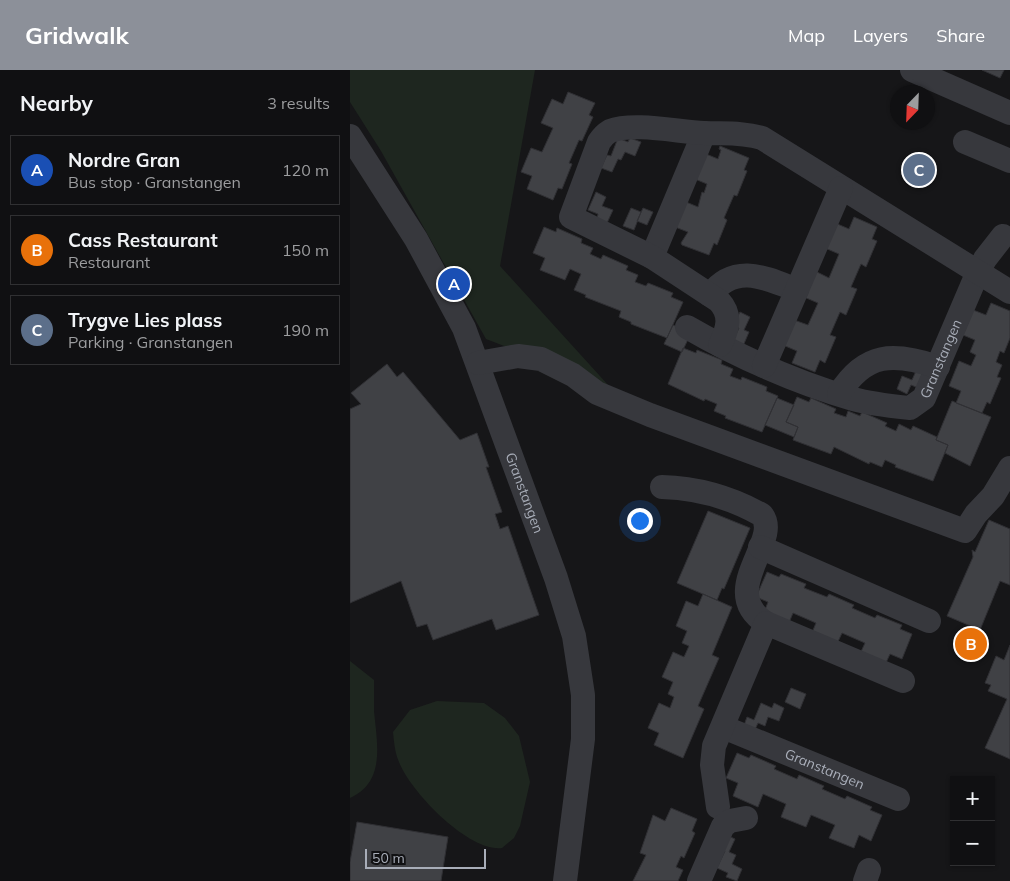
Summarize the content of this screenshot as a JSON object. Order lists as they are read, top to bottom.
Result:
{
  "streets": {
    "street": ["Granstangen"]
  },
  "scale_bar": "50 m",
  "north": "bottom left",
  "page": {
    "header": "Gridwalk",
    "nav": ["Map", "Layers", "Share"],
    "heading": ["Nearby", "3 results"],
    "list": [
      {
        "mark": "A",
        "name": "Nordre Gran",
        "note": "Bus stop · Granstangen",
        "value": "120 m"
      },
      {
        "mark": "B",
        "name": "Cass Restaurant",
        "note": "Restaurant",
        "value": "150 m"
      },
      {
        "mark": "C",
        "name": "Trygve Lies plass",
        "note": "Parking · Granstangen",
        "value": "190 m"
      }
    ],
    "pins": ["C", "A", "B"],
    "map_buttons": ["+", "−"],
    "scale": "50 m"
  }
}
